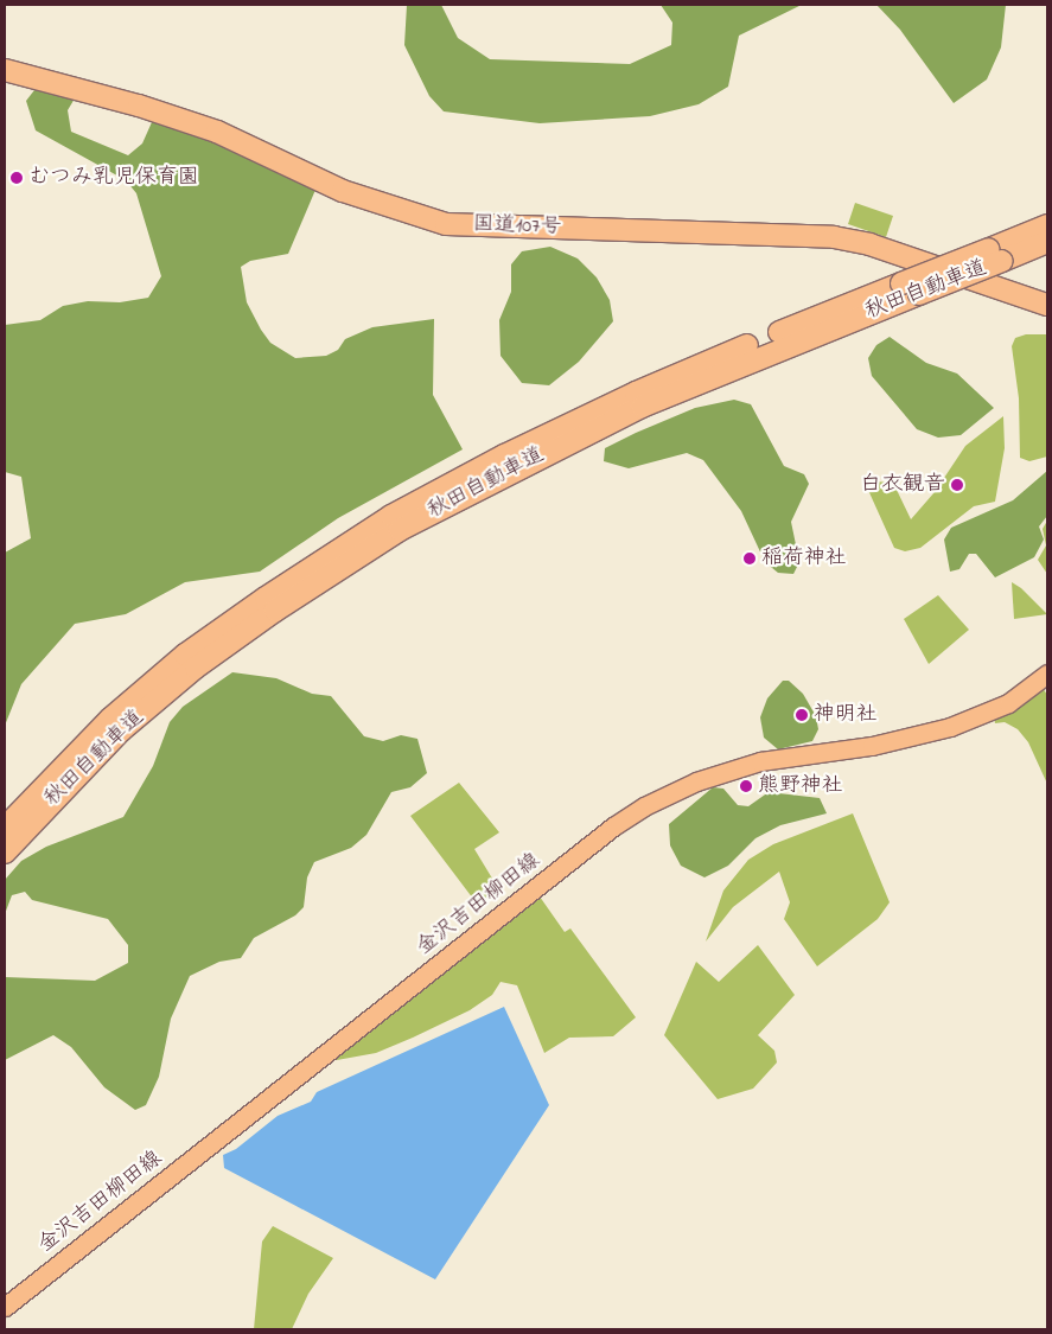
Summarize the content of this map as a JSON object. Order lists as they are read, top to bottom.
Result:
{
  "streets": {
    "highway": ["国道107号", "秋田自動車道"],
    "main road": ["金沢吉田柳田線"]
  },
  "places": [
    "むつみ乳児保育園",
    "白衣観音",
    "稲荷神社",
    "神明社",
    "熊野神社"
  ]
}
